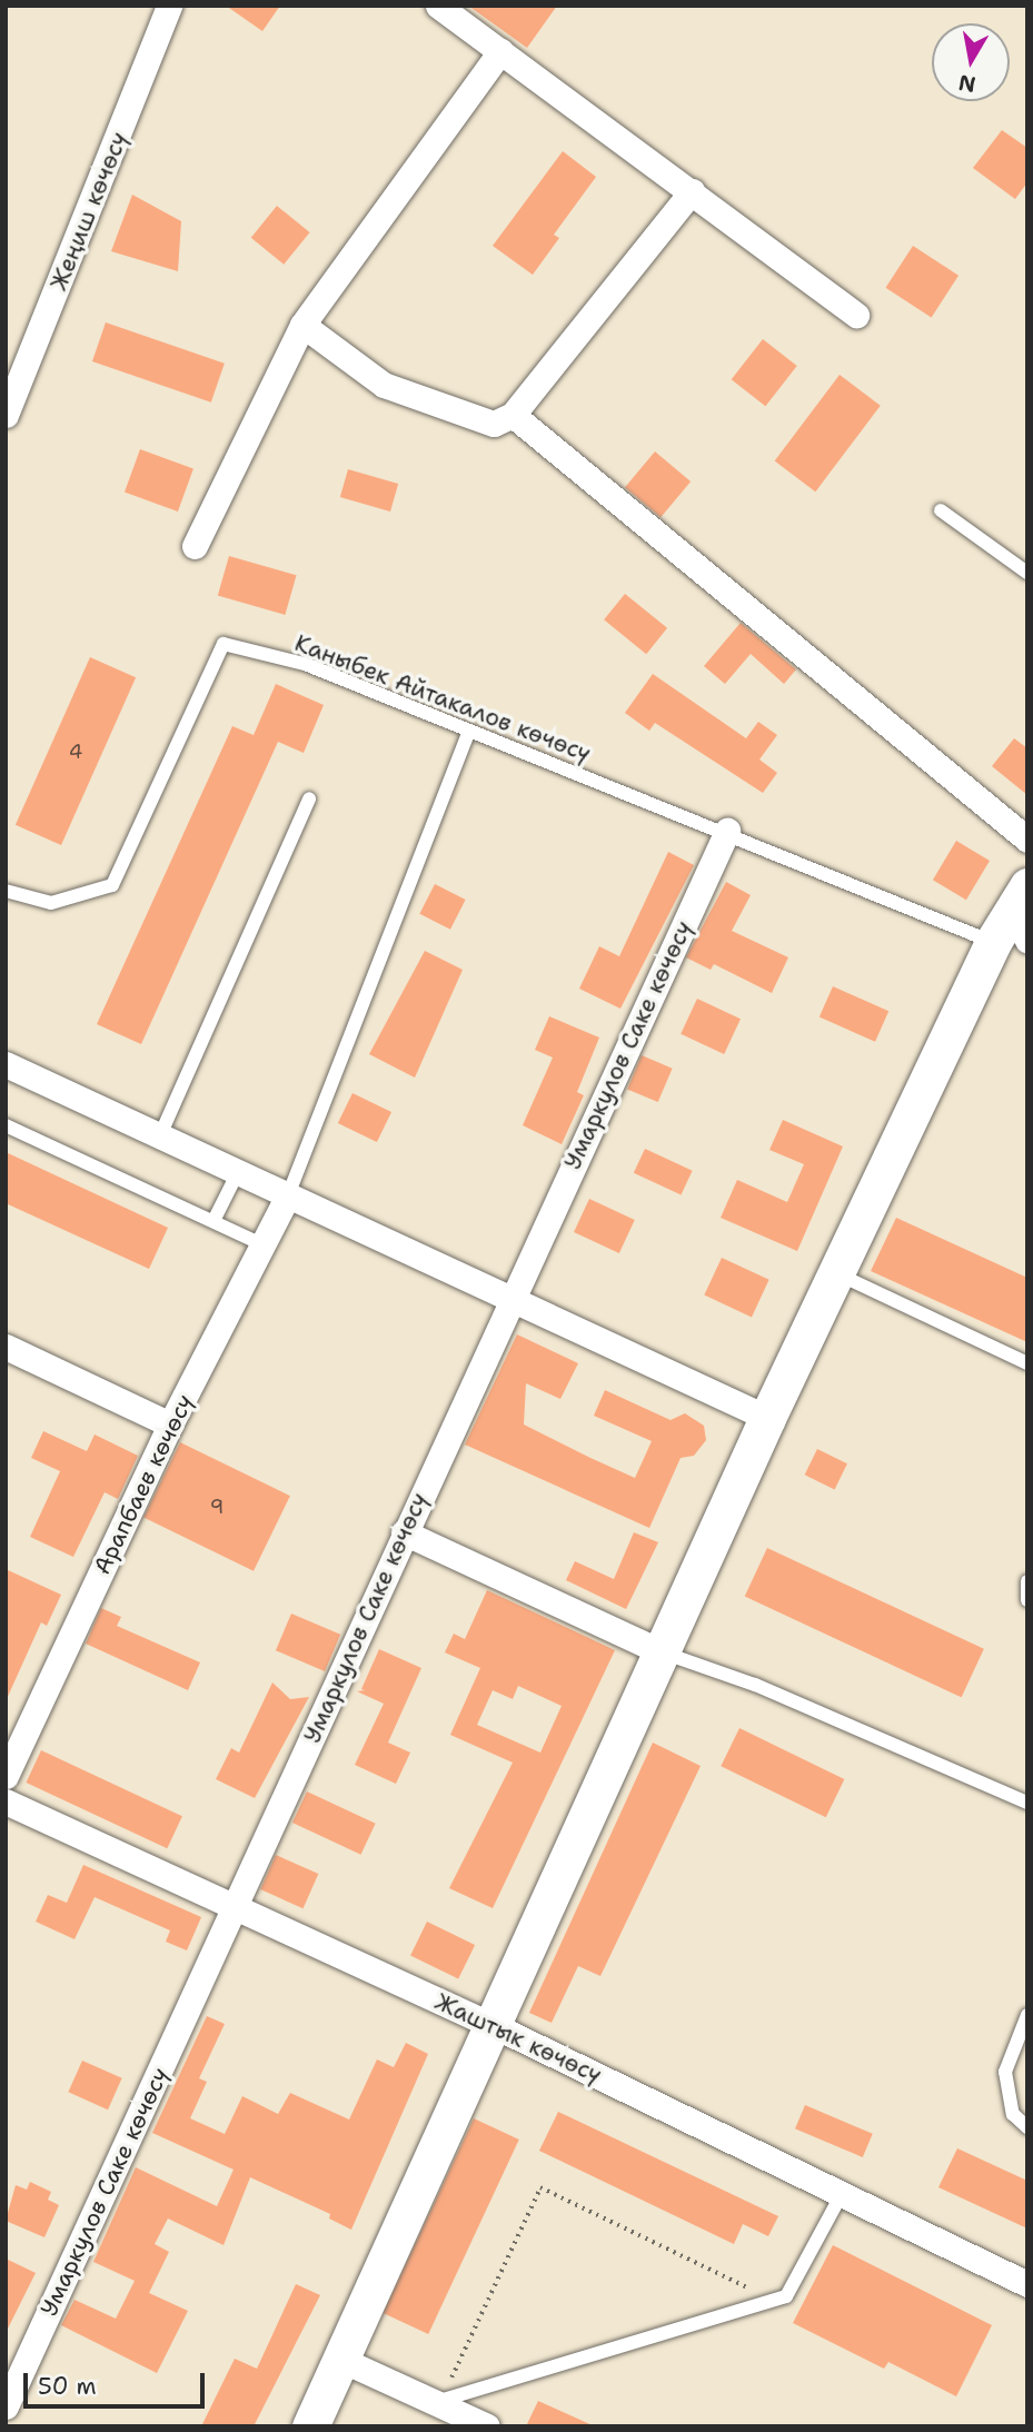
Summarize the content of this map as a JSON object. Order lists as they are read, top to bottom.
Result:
{
  "streets": {
    "street": [
      "Жеңиш көчөсү",
      "Умаркулов Саке көчөсү",
      "Арапбаев көчөсү",
      "Жаштык көчөсү"
    ],
    "lane": ["Каныбек Айтакалов көчөсү"]
  },
  "crossings": [
    ["Каныбек Айтакалов көчөсү", "Умаркулов Саке көчөсү"],
    ["Умаркулов Саке көчөсү", "Жаштык көчөсү"]
  ],
  "house_numbers": ["4", "9"],
  "scale_bar": "50 m",
  "north": "bottom"
}
